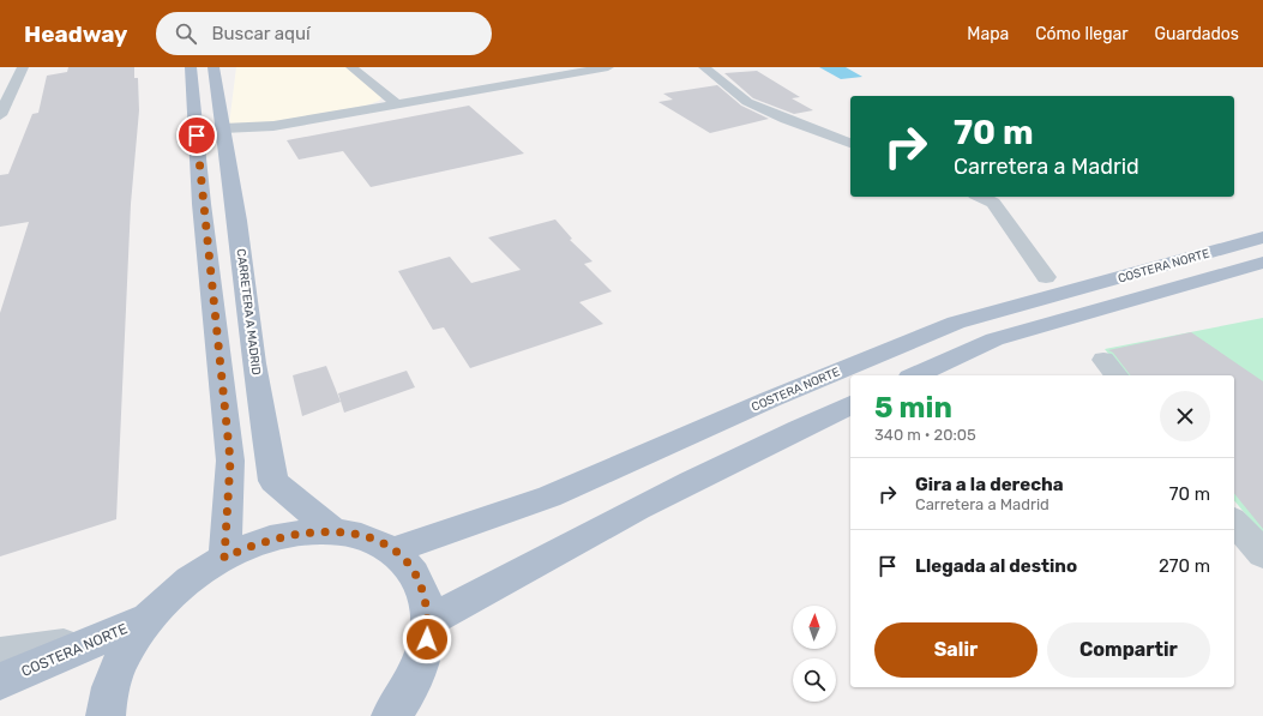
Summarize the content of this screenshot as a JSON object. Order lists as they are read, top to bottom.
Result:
{
  "streets": {
    "main road": ["COSTERA NORTE", "CARRETERA A MADRID"]
  },
  "north": "top",
  "page": {
    "header": "Headway",
    "search": "Buscar aquí",
    "nav": ["Mapa", "Cómo llegar", "Guardados"],
    "turn": ["70 m", "Carretera a Madrid"],
    "heading": ["5 min", "340 m · 20:05"],
    "list": [
      {
        "name": "Gira a la derecha",
        "note": "Carretera a Madrid",
        "value": "70 m"
      },
      {
        "name": "Llegada al destino",
        "value": "270 m"
      }
    ],
    "buttons": ["Salir", "Compartir"]
  }
}
